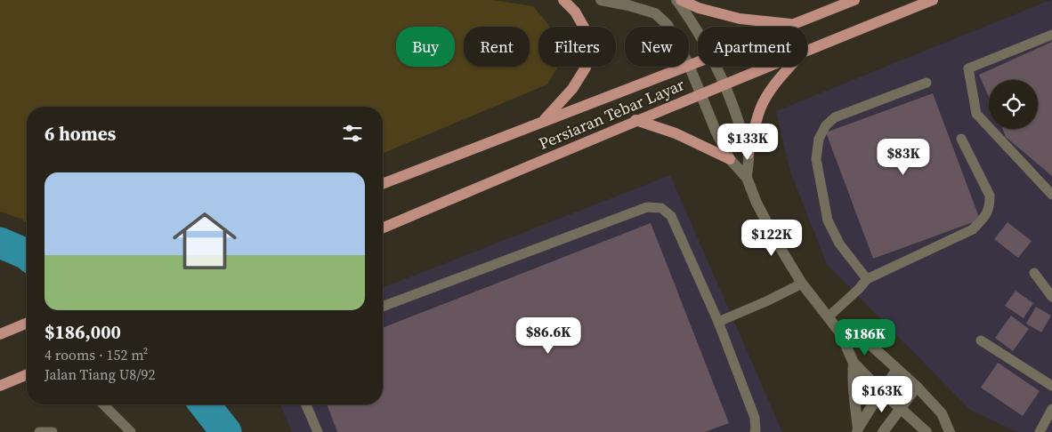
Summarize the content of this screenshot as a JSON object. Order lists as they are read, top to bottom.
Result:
{
  "streets": {
    "main road": ["Persiaran Tebar Layar"]
  },
  "page": {
    "chip": [
      "Buy",
      "Rent",
      "Filters",
      "New",
      "Apartment"
    ],
    "heading": "6 homes",
    "price": [
      "$133K",
      "$83K",
      "$122K",
      "$86.6K",
      "$186K",
      "$163K"
    ],
    "list": [
      {
        "name": "$186,000",
        "note": "4 rooms · 152 m² · Jalan Tiang U8/92"
      }
    ]
  }
}
